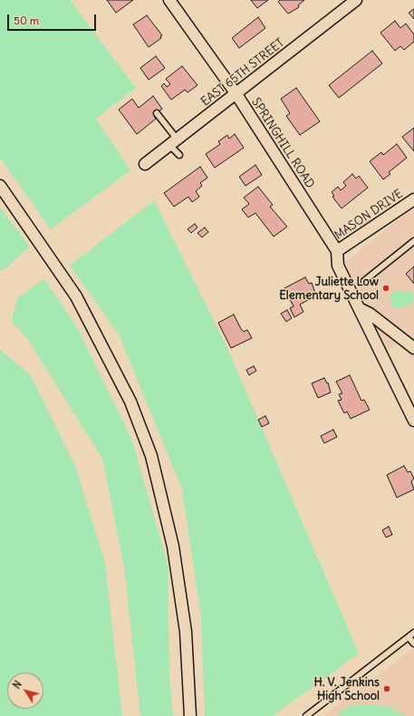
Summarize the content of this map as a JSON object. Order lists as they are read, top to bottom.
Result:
{
  "streets": {
    "street": ["EAST 65TH STREET", "SPRINGHILL ROAD", "MASON DRIVE"]
  },
  "crossings": [
    ["EAST 65TH STREET", "SPRINGHILL ROAD"],
    ["SPRINGHILL ROAD", "MASON DRIVE"]
  ],
  "places": ["Juliette Low Elementary School", "H. V. Jenkins High School"],
  "scale_bar": "50 m",
  "north": "top left"
}
